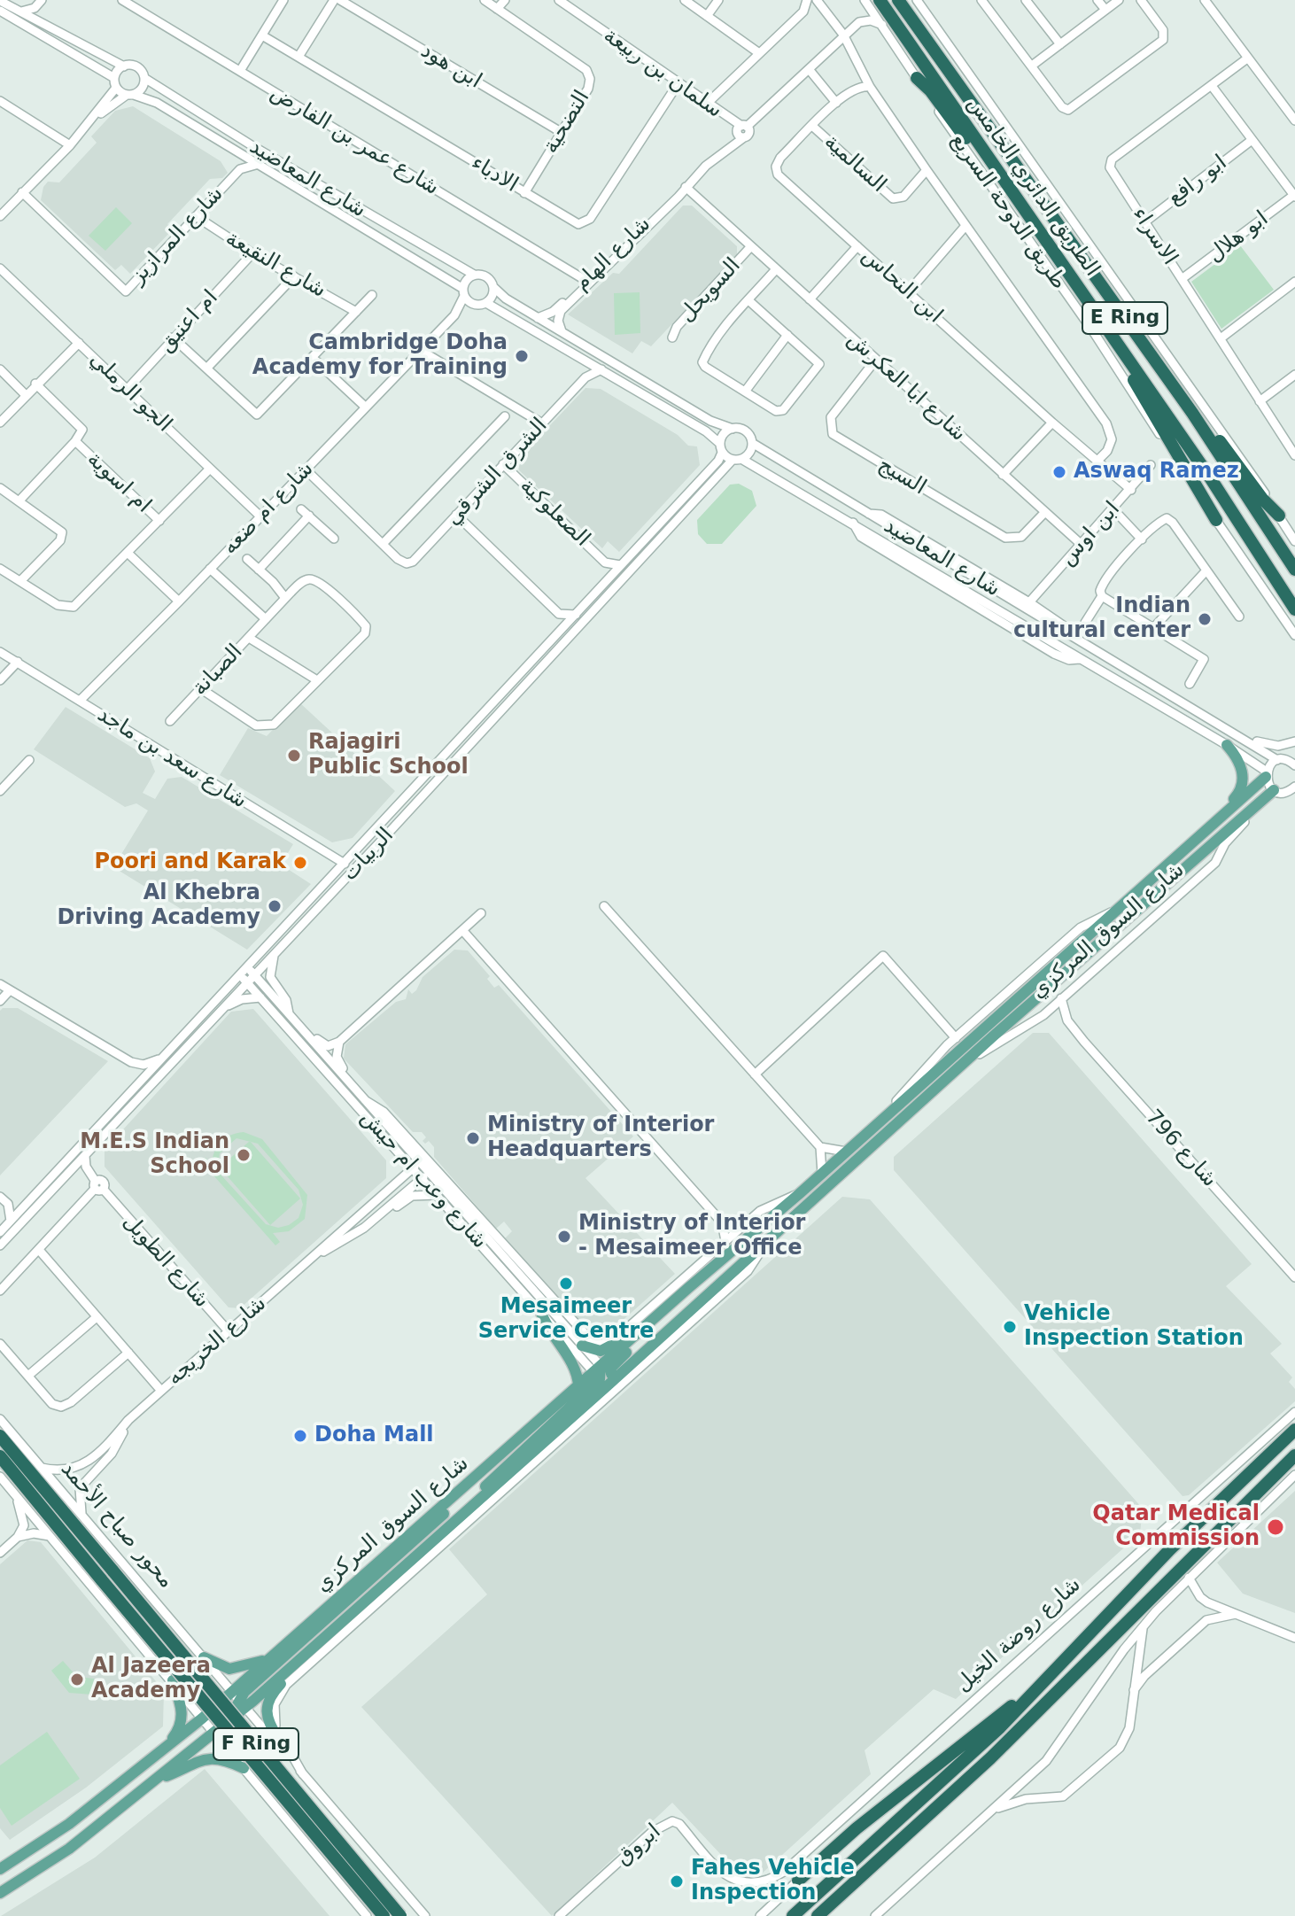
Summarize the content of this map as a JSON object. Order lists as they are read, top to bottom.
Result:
{
  "streets": {
    "highway": [
      "الطريق الدائري الخامس",
      "E Ring",
      "محور صباح الأحمد",
      "شارع روضة الخيل",
      "F Ring"
    ],
    "main road": ["شارع السوق المركزي"],
    "street": [
      "ابن هود",
      "سلمان بن ربيعة",
      "التضحية",
      "شارع عمر بن الفارض",
      "السالمية",
      "الادباء",
      "شارع المعاضيد",
      "ابو رافع",
      "طريق الدوحة السريع",
      "شارع المرازيز",
      "الاسراء",
      "ابو هلال",
      "شارع الهام",
      "شارع النقيعة",
      "ابن النحاس",
      "السويحل",
      "ام اعنيق",
      "شارع ابا العكرش",
      "الجو الرملي",
      "الشرق الشرقي",
      "السيج",
      "ام اسوية",
      "شارع ام ضعه",
      "الصعلوكية",
      "ابن اوس",
      "الصبانة",
      "شارع سعد بن ماجد",
      "الربيات",
      "شارع 796",
      "شارع وعب ام حيش",
      "شارع الطويل",
      "شارع الخريجه",
      "ابروق"
    ]
  },
  "crossings": [
    ["ابن هود", "التضحية"],
    ["سلمان بن ربيعة", "الادباء"],
    ["سلمان بن ربيعة", "شارع الهام"],
    ["التضحية", "الادباء"],
    ["شارع عمر بن الفارض", "شارع الهام"],
    ["السالمية", "ابن النحاس"],
    ["شارع المعاضيد", "شارع المرازيز"],
    ["شارع المعاضيد", "شارع ام ضعه"],
    ["شارع المعاضيد", "الربيات"],
    ["شارع المعاضيد", "شارع السوق المركزي"],
    ["ابو رافع", "الاسراء"],
    ["شارع المرازيز", "شارع النقيعة"],
    ["الاسراء", "ابو هلال"],
    ["شارع الهام", "شارع ابا العكرش"],
    ["شارع النقيعة", "ام اعنيق"],
    ["ابن النحاس", "ابن اوس"],
    ["السويحل", "شارع ابا العكرش"],
    ["ام اعنيق", "الجو الرملي"],
    ["شارع ابا العكرش", "السيج"],
    ["شارع ابا العكرش", "ابن اوس"],
    ["الجو الرملي", "شارع ام ضعه"],
    ["الشرق الشرقي", "الصعلوكية"],
    ["شارع ام ضعه", "شارع سعد بن ماجد"],
    ["الصعلوكية", "الربيات"],
    ["شارع سعد بن ماجد", "الربيات"],
    ["الربيات", "شارع وعب ام حيش"],
    ["الربيات", "شارع الطويل"],
    ["شارع السوق المركزي", "شارع 796"],
    ["شارع السوق المركزي", "شارع وعب ام حيش"],
    ["شارع وعب ام حيش", "شارع الخريجه"],
    ["شارع الطويل", "شارع الخريجه"],
    ["شارع الخريجه", "محور صباح الأحمد"],
    ["شارع روضة الخيل", "ابروق"]
  ],
  "places": [
    "Cambridge Doha Academy for Training",
    "Aswaq Ramez",
    "Indian cultural center",
    "Rajagiri Public School",
    "Poori and Karak",
    "Al Khebra Driving Academy",
    "Ministry of Interior Headquarters",
    "M.E.S Indian School",
    "Ministry of Interior - Mesaimeer Office",
    "Mesaimeer Service Centre",
    "Vehicle Inspection Station",
    "Doha Mall",
    "Qatar Medical Commission",
    "Al Jazeera Academy",
    "Fahes Vehicle Inspection"
  ]
}
